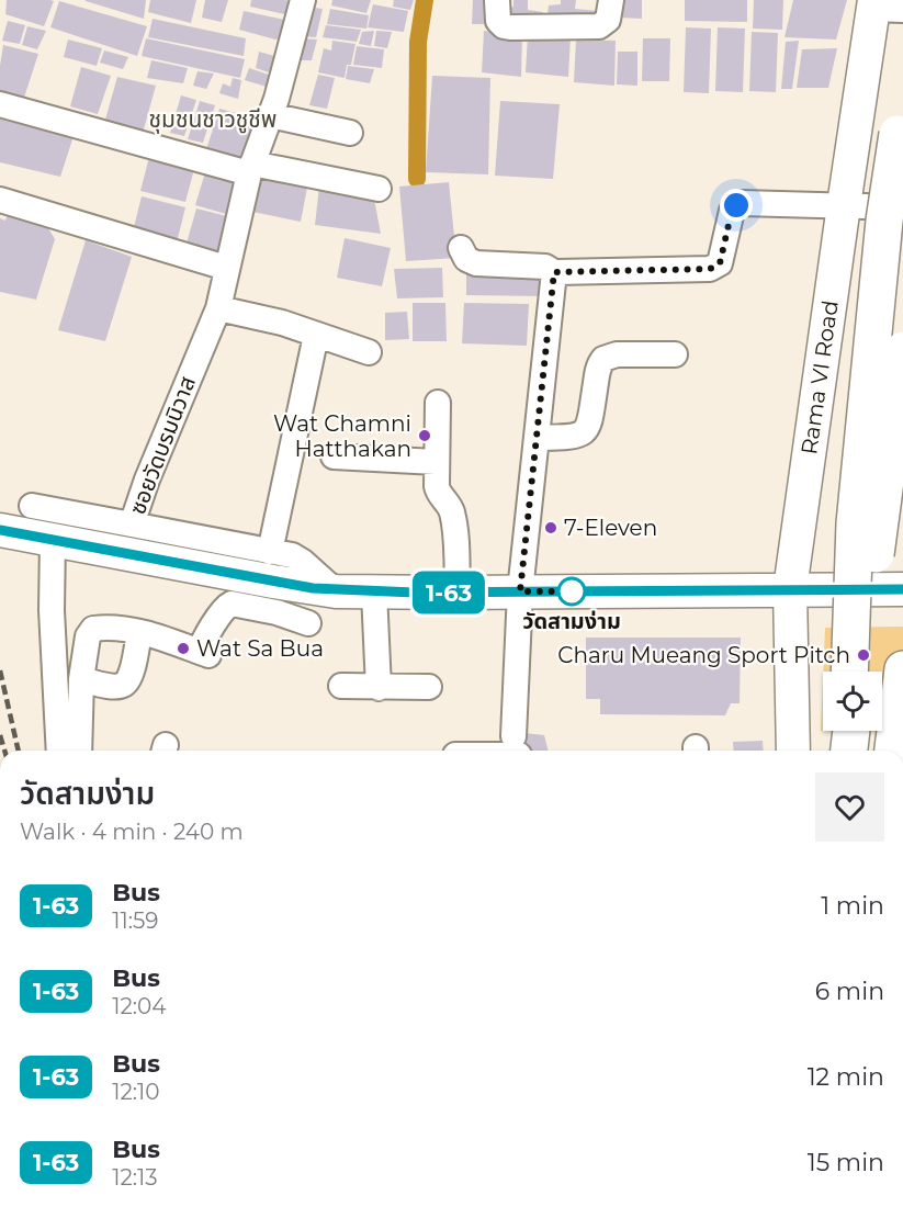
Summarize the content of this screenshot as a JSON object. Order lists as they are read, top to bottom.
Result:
{
  "streets": {
    "main road": ["Rama VI Road"],
    "street": ["ซอยวัดบรมนิวาส"]
  },
  "districts": ["ชุมชนชาวชูชีพ"],
  "places": [
    "Wat Chamni Hatthakan",
    "7-Eleven",
    "วัดสามง่าม",
    "Wat Sa Bua",
    "Charu Mueang Sport Pitch"
  ],
  "lines": ["bus line 1-63"],
  "page": {
    "on_map": "1-63",
    "heading": ["วัดสามง่าม", "Walk · 4 min · 240 m"],
    "list": [
      {
        "mark": "1-63",
        "name": "Bus",
        "note": "11:59",
        "value": "1 min"
      },
      {
        "mark": "1-63",
        "name": "Bus",
        "note": "12:04",
        "value": "6 min"
      },
      {
        "mark": "1-63",
        "name": "Bus",
        "note": "12:10",
        "value": "12 min"
      },
      {
        "mark": "1-63",
        "name": "Bus",
        "note": "12:13",
        "value": "15 min"
      }
    ]
  }
}
